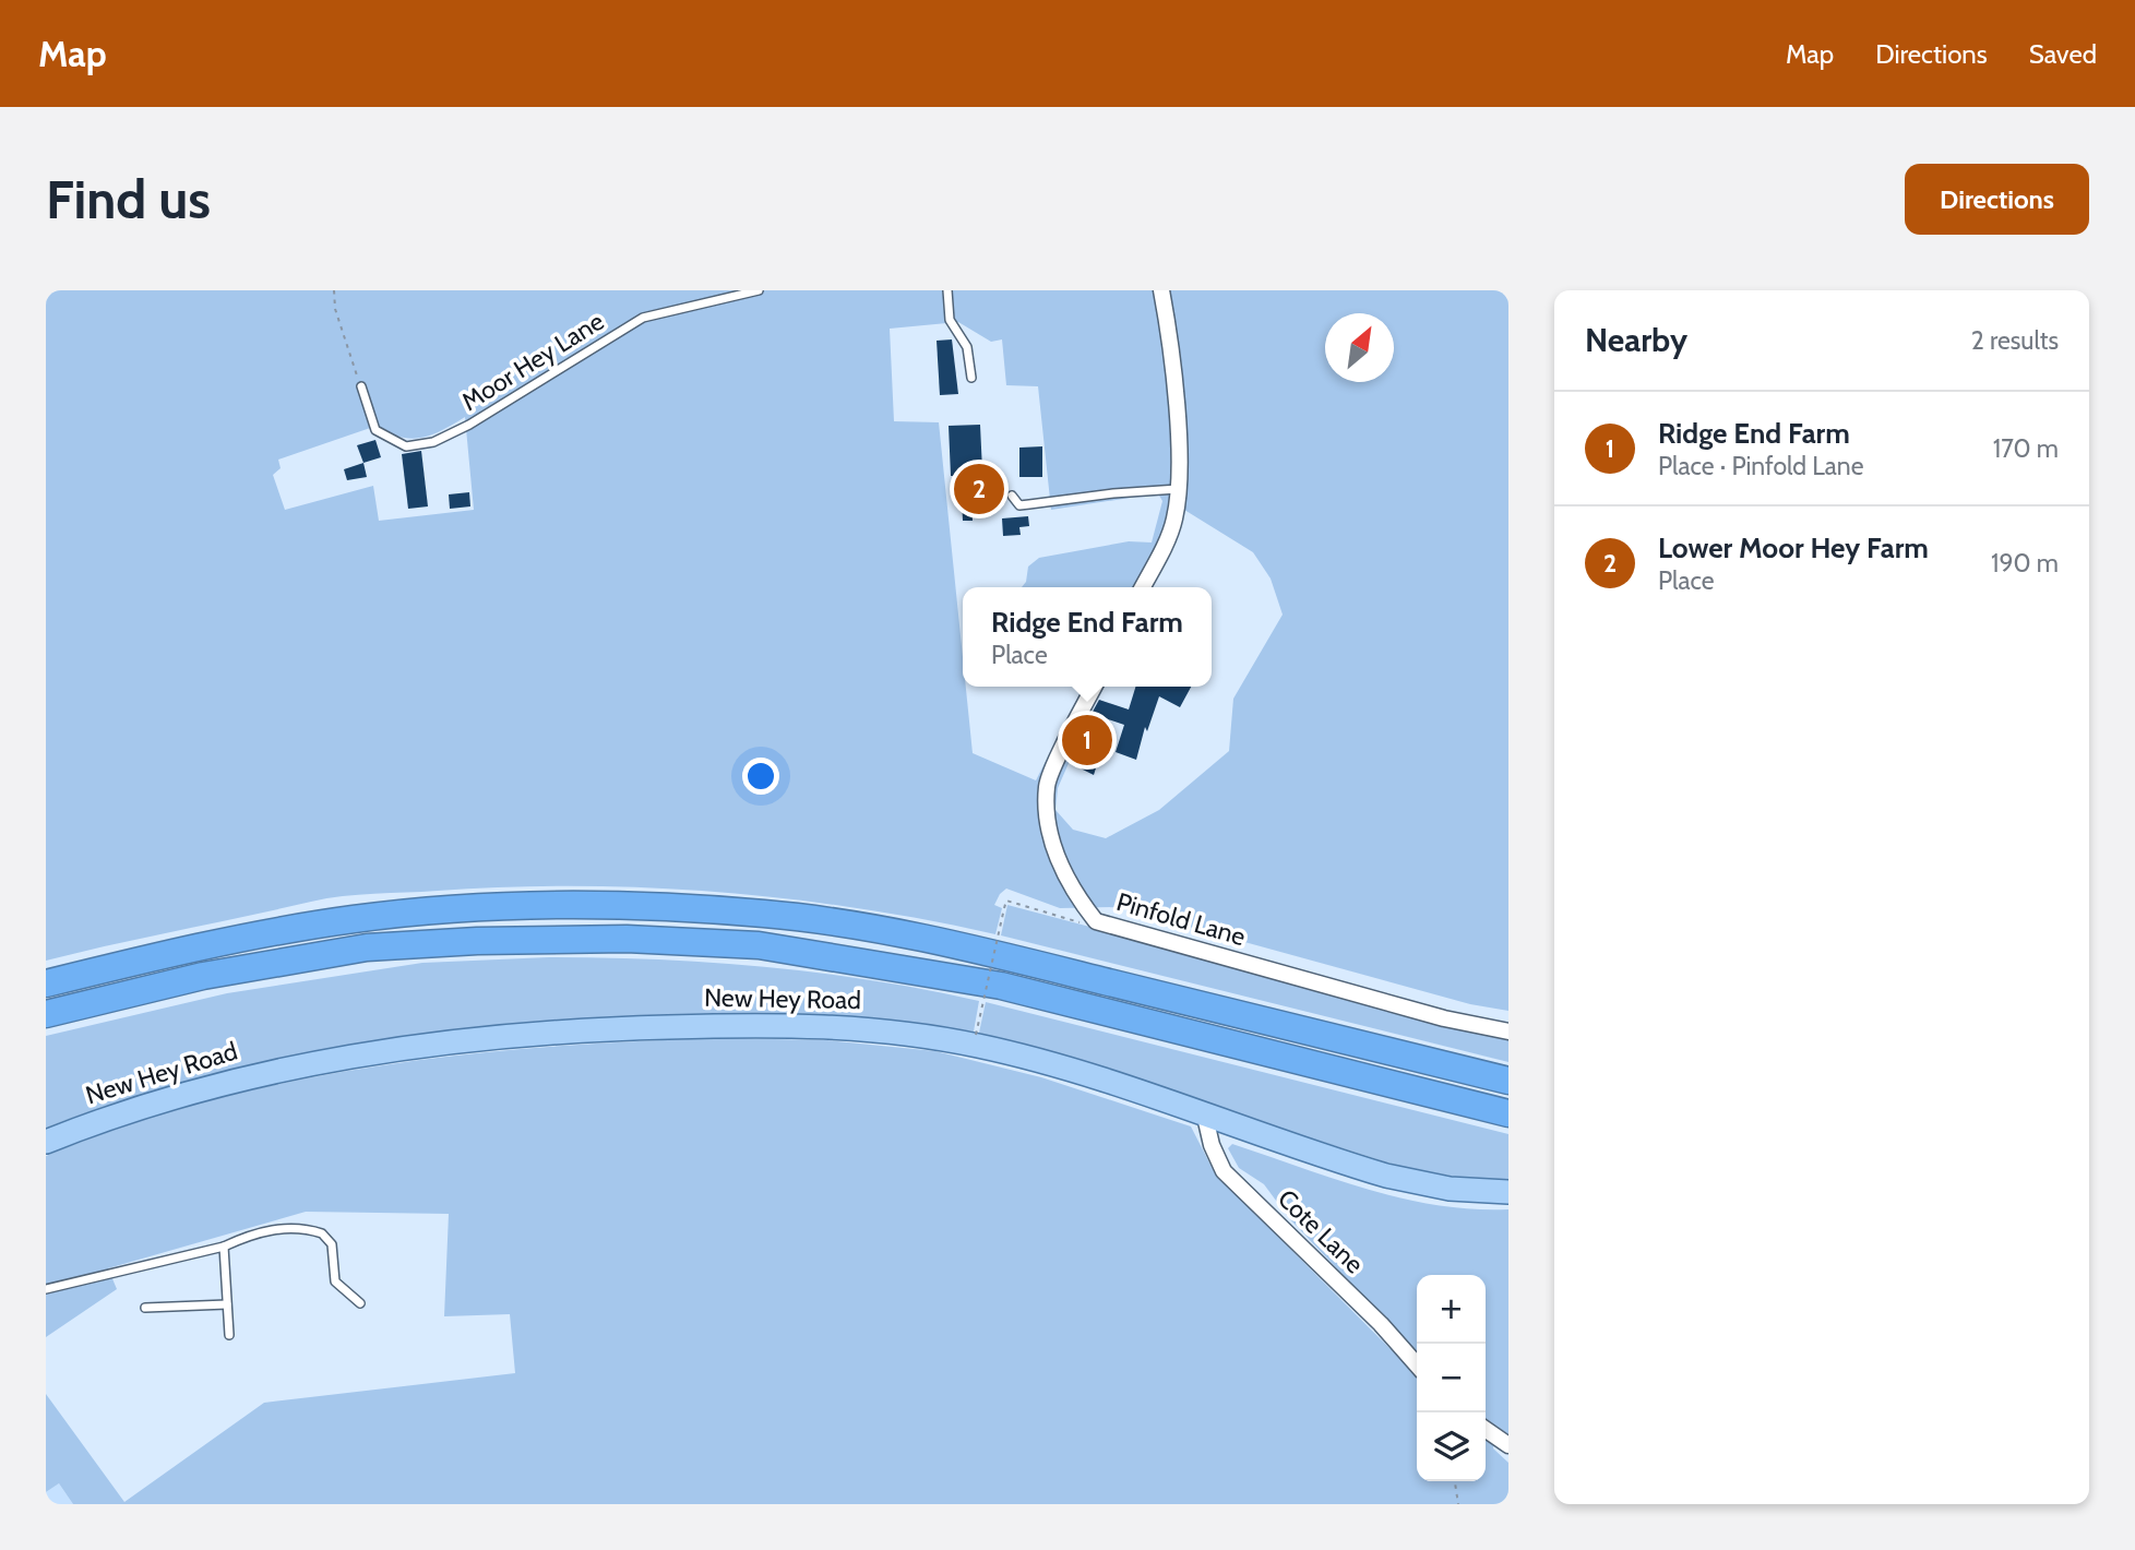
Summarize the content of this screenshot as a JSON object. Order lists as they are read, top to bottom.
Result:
{
  "streets": {
    "main road": ["New Hey Road"],
    "street": ["Pinfold Lane", "Cote Lane"],
    "lane": ["Moor Hey Lane"]
  },
  "crossings": [
    ["New Hey Road", "Cote Lane"]
  ],
  "north": "top right",
  "page": {
    "header": "Map",
    "nav": ["Map", "Directions", "Saved"],
    "buttons": "Directions",
    "title": "Find us",
    "heading": ["Nearby", "2 results"],
    "list": [
      {
        "mark": "1",
        "name": "Ridge End Farm",
        "note": "Place · Pinfold Lane",
        "value": "170 m"
      },
      {
        "mark": "2",
        "name": "Lower Moor Hey Farm",
        "note": "Place",
        "value": "190 m"
      }
    ],
    "pins": ["2", "1"],
    "popup": ["Ridge End Farm", "Place"],
    "map_buttons": ["+", "−"]
  }
}
